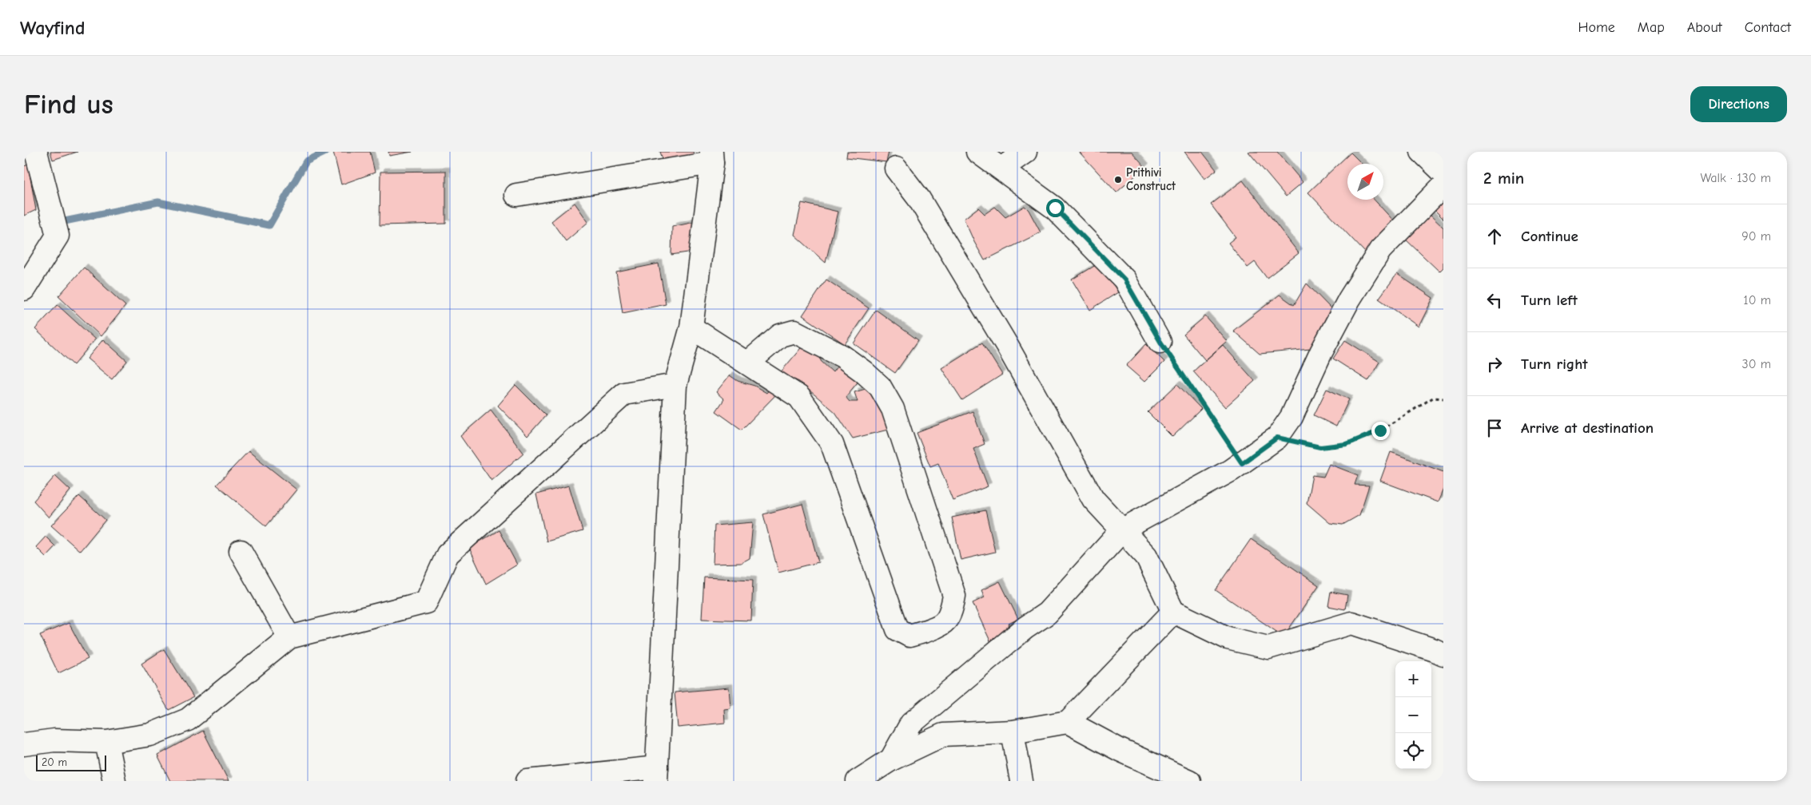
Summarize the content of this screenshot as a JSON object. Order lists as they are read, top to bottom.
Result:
{
  "places": ["Prithivi Construct"],
  "scale_bar": "20 m",
  "north": "top right",
  "page": {
    "header": "Wayfind",
    "nav": [
      "Home",
      "Map",
      "About",
      "Contact"
    ],
    "buttons": "Directions",
    "title": "Find us",
    "heading": ["2 min", "Walk · 130 m"],
    "list": [
      ["Continue", "90 m"],
      ["Turn left", "10 m"],
      ["Turn right", "30 m"],
      "Arrive at destination"
    ],
    "map_buttons": ["+", "−"],
    "scale": "20 m"
  }
}
